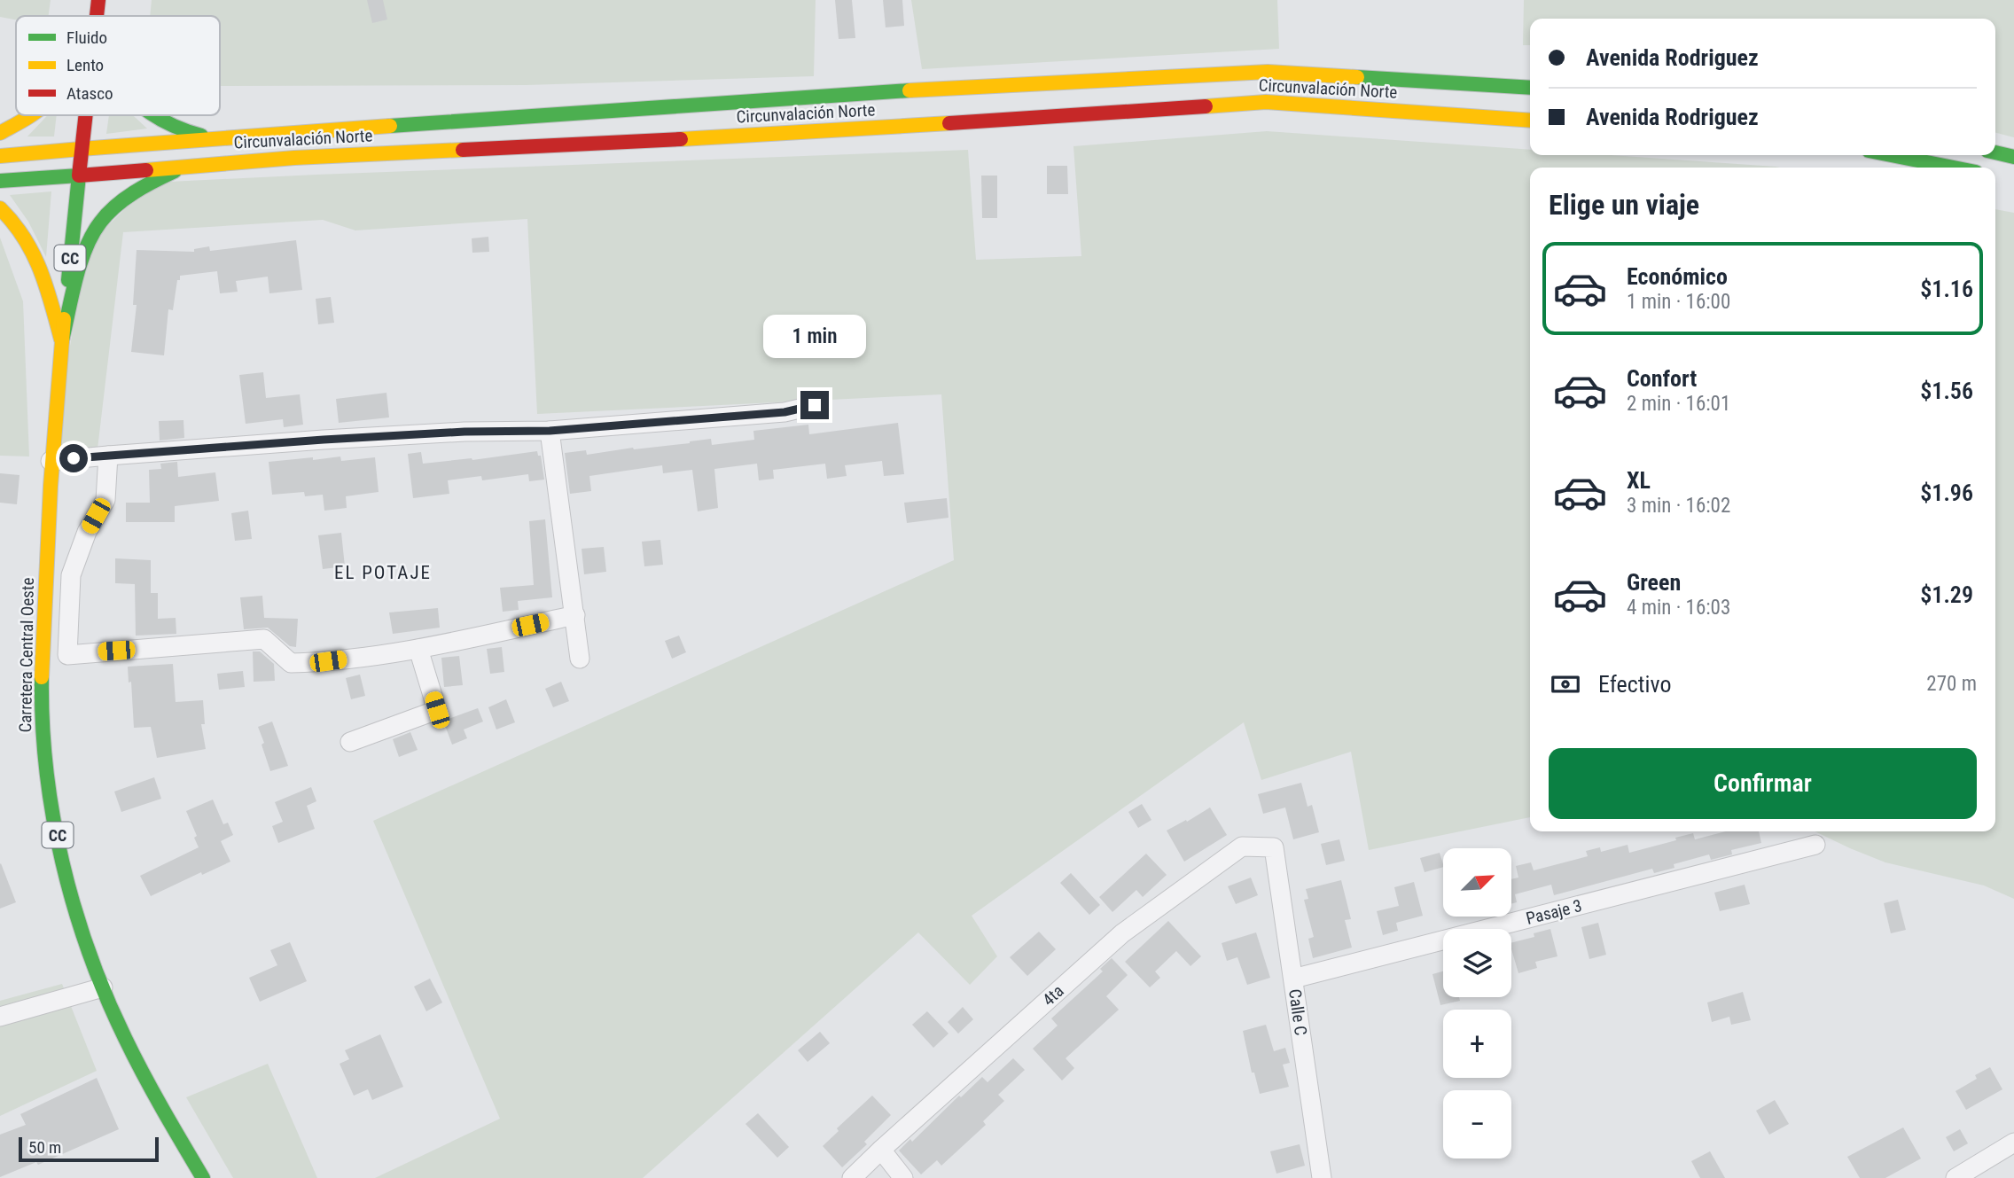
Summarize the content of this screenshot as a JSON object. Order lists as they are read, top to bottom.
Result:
{
  "streets": {
    "main road": ["Circunvalación Norte", "CC", "Carretera Central Oeste"],
    "street": ["Pasaje 3", "4ta", "Calle C"]
  },
  "crossings": [
    ["Circunvalación Norte", "CC"],
    ["Circunvalación Norte", "Carretera Central Oeste"],
    ["CC", "Carretera Central Oeste"],
    ["Pasaje 3", "Calle C"],
    ["4ta", "Calle C"]
  ],
  "districts": ["EL POTAJE"],
  "legend": ["Fluido", "Lento", "Atasco"],
  "scale_bar": "50 m",
  "north": "top right",
  "page": {
    "banner": ["Avenida Rodriguez", "Avenida Rodriguez"],
    "heading": "Elige un viaje",
    "list": [
      {
        "name": "Económico",
        "note": "1 min · 16:00",
        "value": "$1.16"
      },
      {
        "name": "Confort",
        "note": "2 min · 16:01",
        "value": "$1.56"
      },
      {
        "name": "XL",
        "note": "3 min · 16:02",
        "value": "$1.96"
      },
      {
        "name": "Green",
        "note": "4 min · 16:03",
        "value": "$1.29"
      }
    ],
    "bubble": "1 min",
    "pay": ["Efectivo", "270 m"],
    "buttons": "Confirmar",
    "map_buttons": ["+", "−"],
    "scale": "50 m"
  }
}
